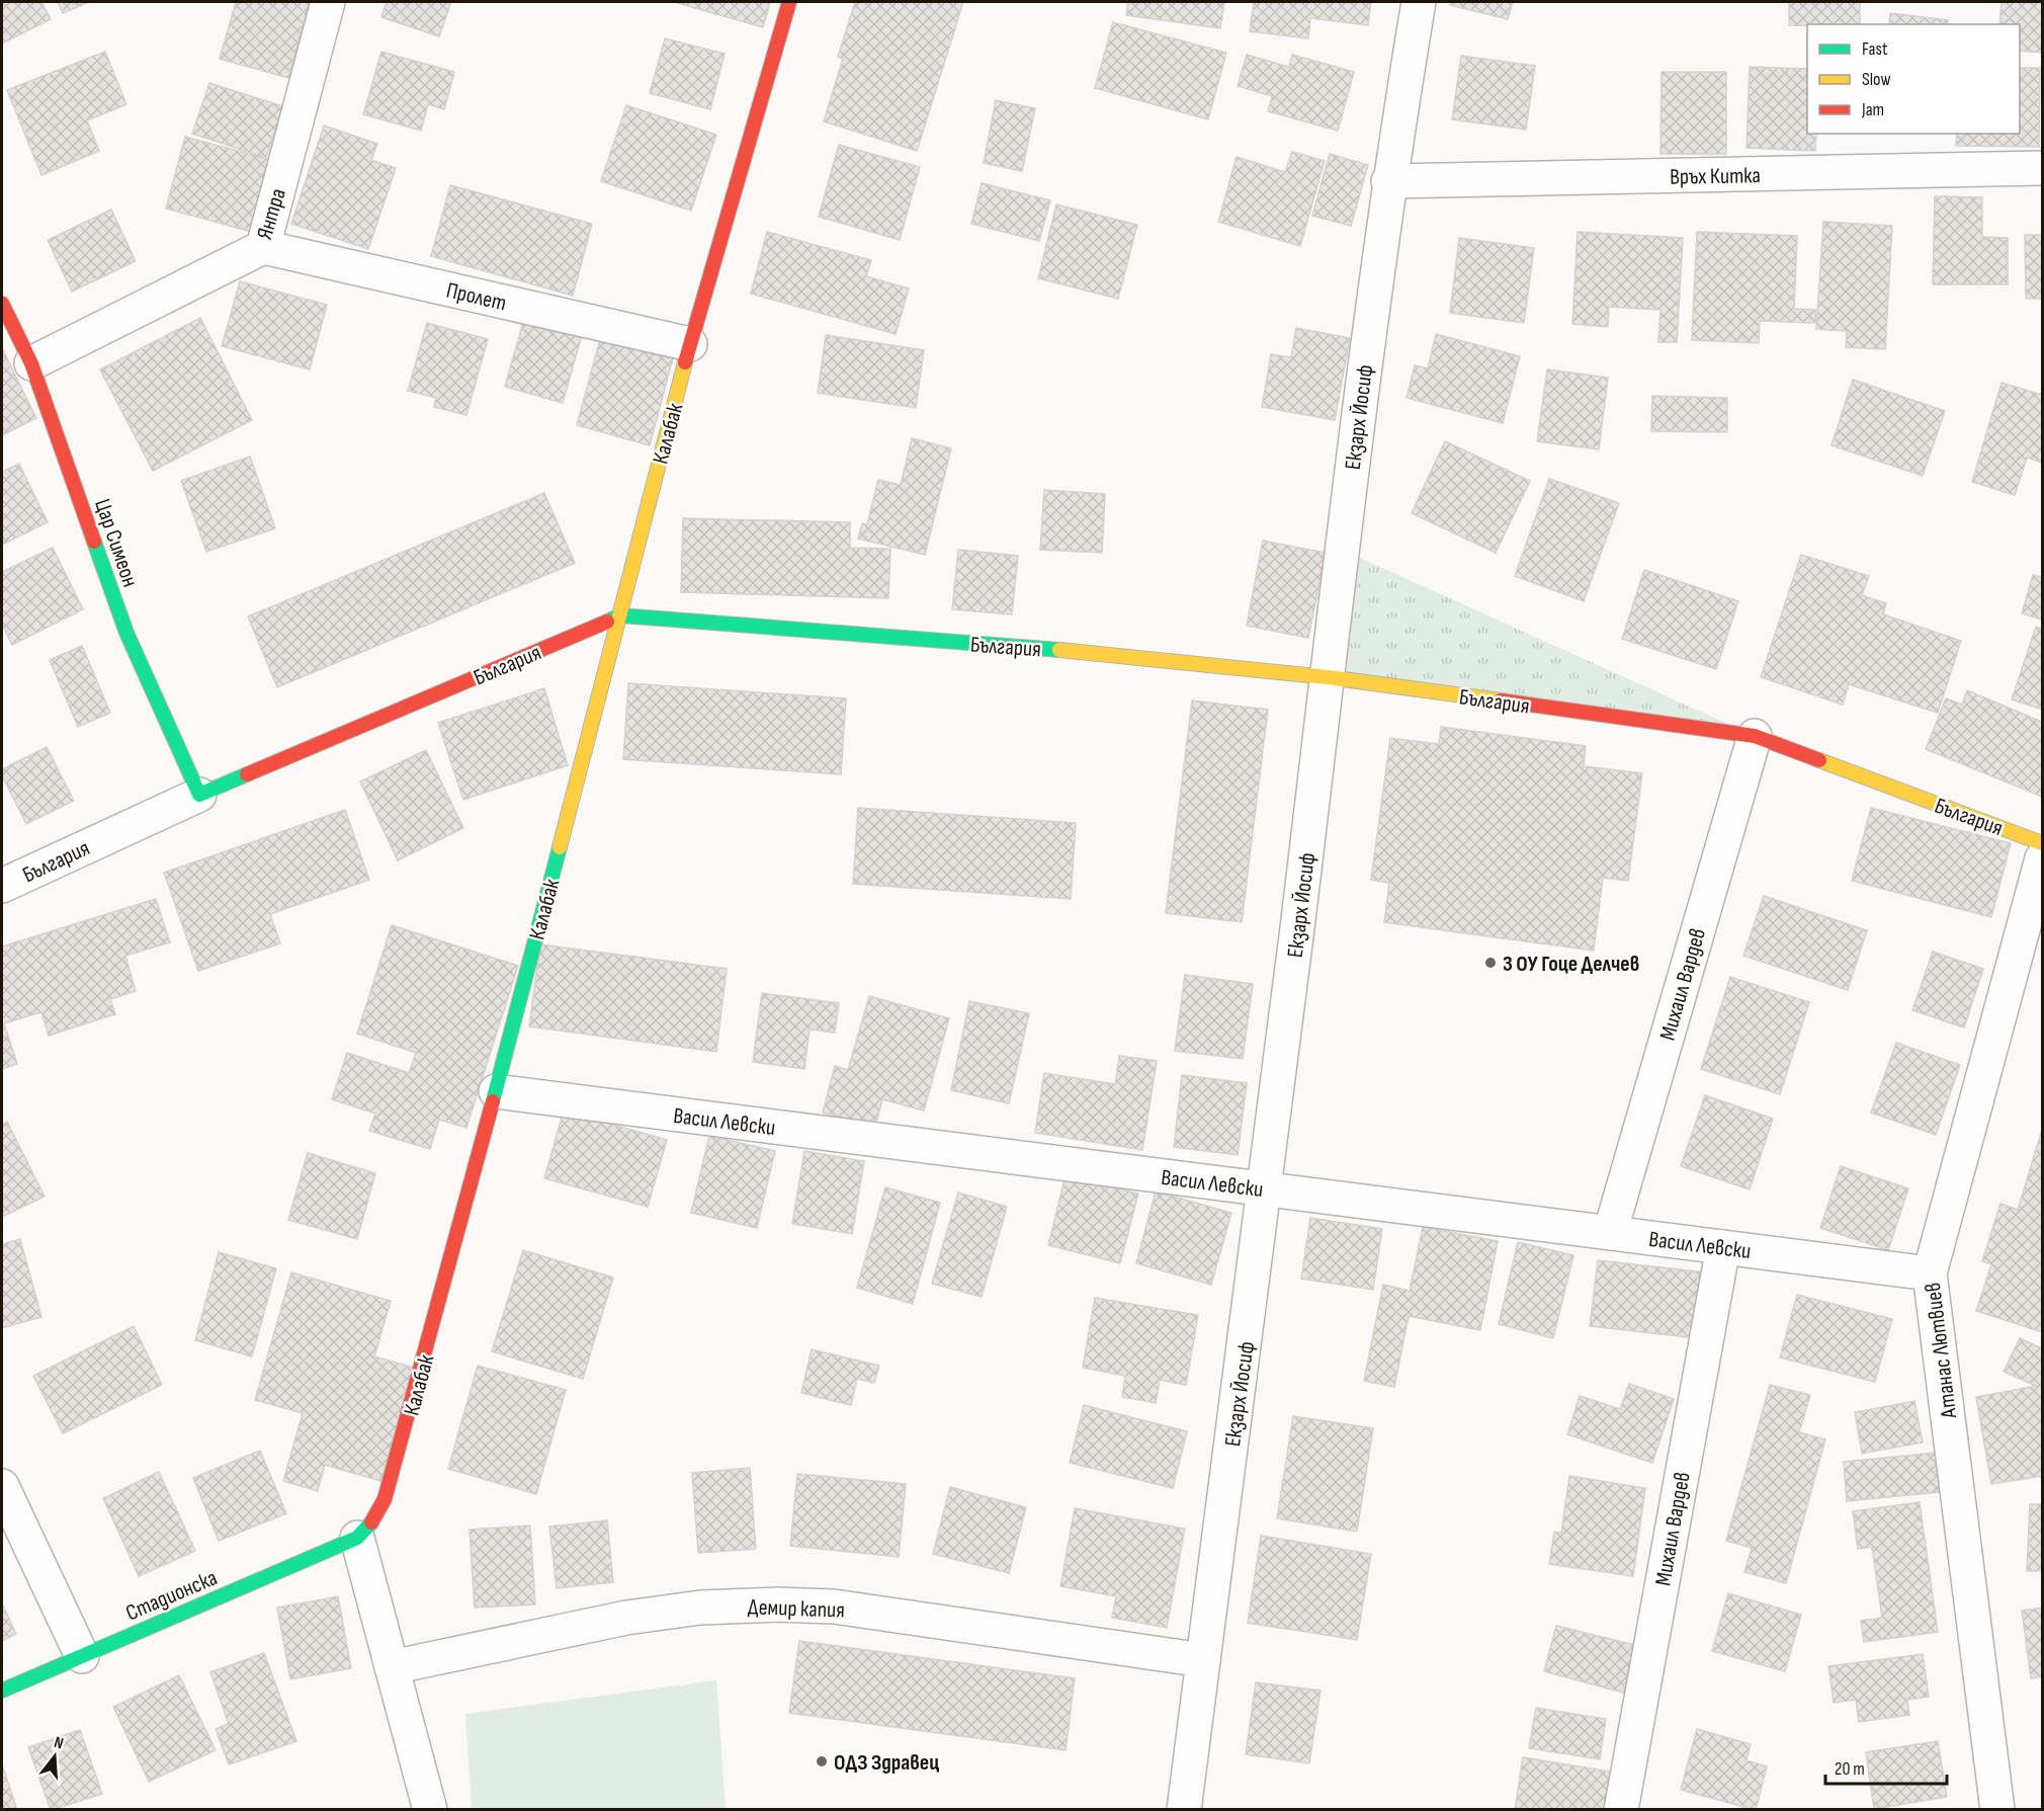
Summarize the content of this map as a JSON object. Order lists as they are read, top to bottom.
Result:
{
  "streets": {
    "street": [
      "Връх Китка",
      "Янтра",
      "Пролет",
      "Екзарх Йосиф",
      "Калабак",
      "Цар Симеон",
      "България",
      "Михаил Вардев",
      "Васил Левски",
      "Атанас Лютвиев",
      "Стадионска",
      "Демир капия"
    ]
  },
  "crossings": [
    ["Връх Китка", "Екзарх Йосиф"],
    ["Янтра", "Пролет"],
    ["Янтра", "Цар Симеон"],
    ["Пролет", "Калабак"],
    ["Екзарх Йосиф", "България"],
    ["Екзарх Йосиф", "Васил Левски"],
    ["Екзарх Йосиф", "Демир капия"],
    ["Калабак", "България"],
    ["Калабак", "Васил Левски"],
    ["Калабак", "Стадионска"],
    ["Цар Симеон", "България"],
    ["България", "Михаил Вардев"],
    ["Михаил Вардев", "Васил Левски"],
    ["Васил Левски", "Атанас Лютвиев"]
  ],
  "places": ["3 ОУ Гоце Делчев", "ОДЗ Здравец"],
  "legend": ["Fast", "Slow", "Jam"],
  "scale_bar": "20 m",
  "north": "top"
}
